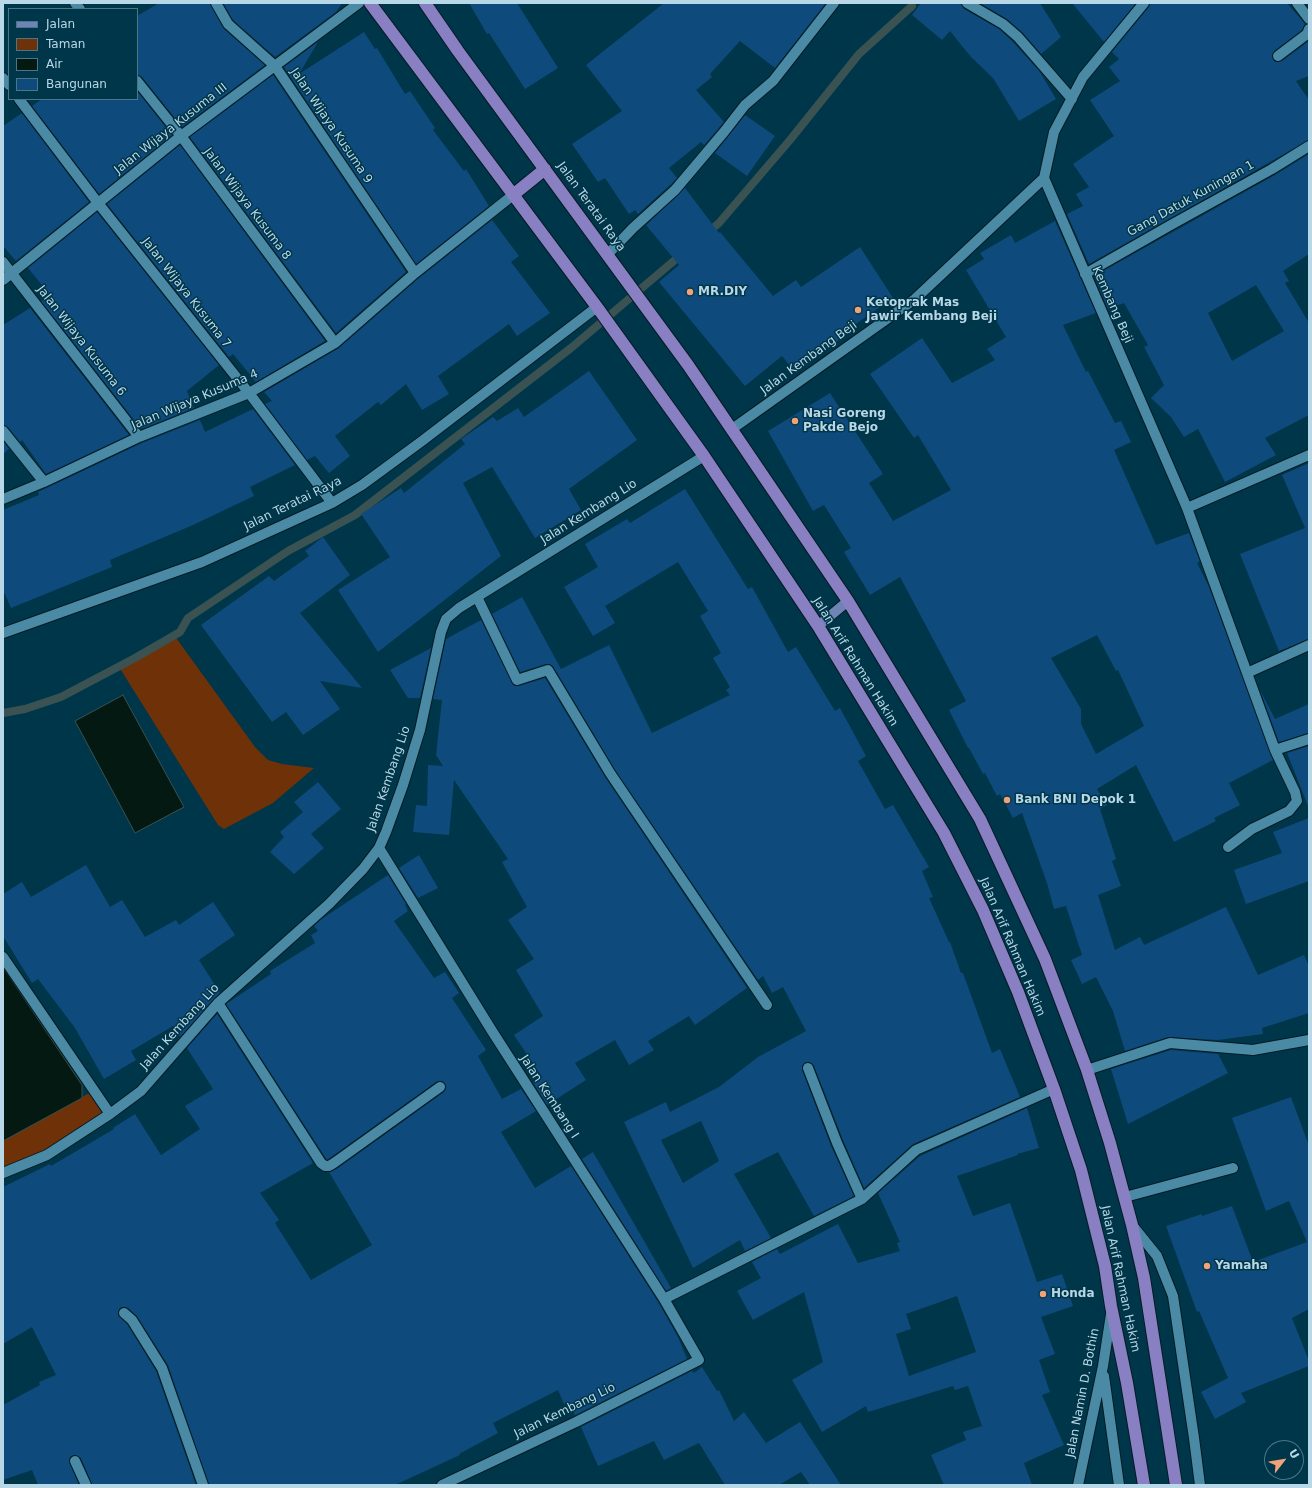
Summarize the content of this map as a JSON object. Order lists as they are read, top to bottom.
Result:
{
  "streets": {
    "highway": ["Jalan Teratai Raya", "Jalan Arif Rahman Hakim"],
    "street": [
      "Jalan Wijaya Kusuma 9",
      "Jalan Wijaya Kusuma III",
      "Gang Datuk Kuningan 1",
      "Jalan Wijaya Kusuma 8",
      "Jalan Wijaya Kusuma 7",
      "Kembang Beji",
      "Jalan Wijaya Kusuma 6",
      "Jalan Kembang Beji",
      "Jalan Wijaya Kusuma 4",
      "Jalan Kembang Lio",
      "Jalan Kembang I",
      "Jalan Namin D. Bothin"
    ]
  },
  "crossings": [
    ["Jalan Wijaya Kusuma 9", "Jalan Wijaya Kusuma III"],
    ["Jalan Wijaya Kusuma 9", "Jalan Wijaya Kusuma 4"],
    ["Jalan Wijaya Kusuma III", "Jalan Wijaya Kusuma 8"],
    ["Jalan Wijaya Kusuma III", "Jalan Wijaya Kusuma 7"],
    ["Jalan Wijaya Kusuma III", "Jalan Wijaya Kusuma 6"],
    ["Gang Datuk Kuningan 1", "Kembang Beji"],
    ["Jalan Wijaya Kusuma 8", "Jalan Wijaya Kusuma 4"],
    ["Jalan Teratai Raya", "Jalan Wijaya Kusuma 7"],
    ["Jalan Teratai Raya", "Jalan Kembang Beji"],
    ["Jalan Teratai Raya", "Jalan Arif Rahman Hakim"],
    ["Jalan Wijaya Kusuma 7", "Jalan Wijaya Kusuma 4"],
    ["Kembang Beji", "Jalan Kembang Beji"],
    ["Jalan Wijaya Kusuma 6", "Jalan Wijaya Kusuma 4"],
    ["Jalan Kembang Beji", "Jalan Arif Rahman Hakim"],
    ["Jalan Kembang Lio", "Jalan Arif Rahman Hakim"],
    ["Jalan Kembang Lio", "Jalan Kembang I"],
    ["Jalan Arif Rahman Hakim", "Jalan Namin D. Bothin"]
  ],
  "places": [
    "MR.DIY",
    "Ketoprak Mas Jawir Kembang Beji",
    "Nasi Goreng Pakde Bejo",
    "Bank BNI Depok 1",
    "Yamaha",
    "Honda"
  ],
  "legend": [
    "Jalan",
    "Taman",
    "Air",
    "Bangunan"
  ],
  "north": "top right"
}
